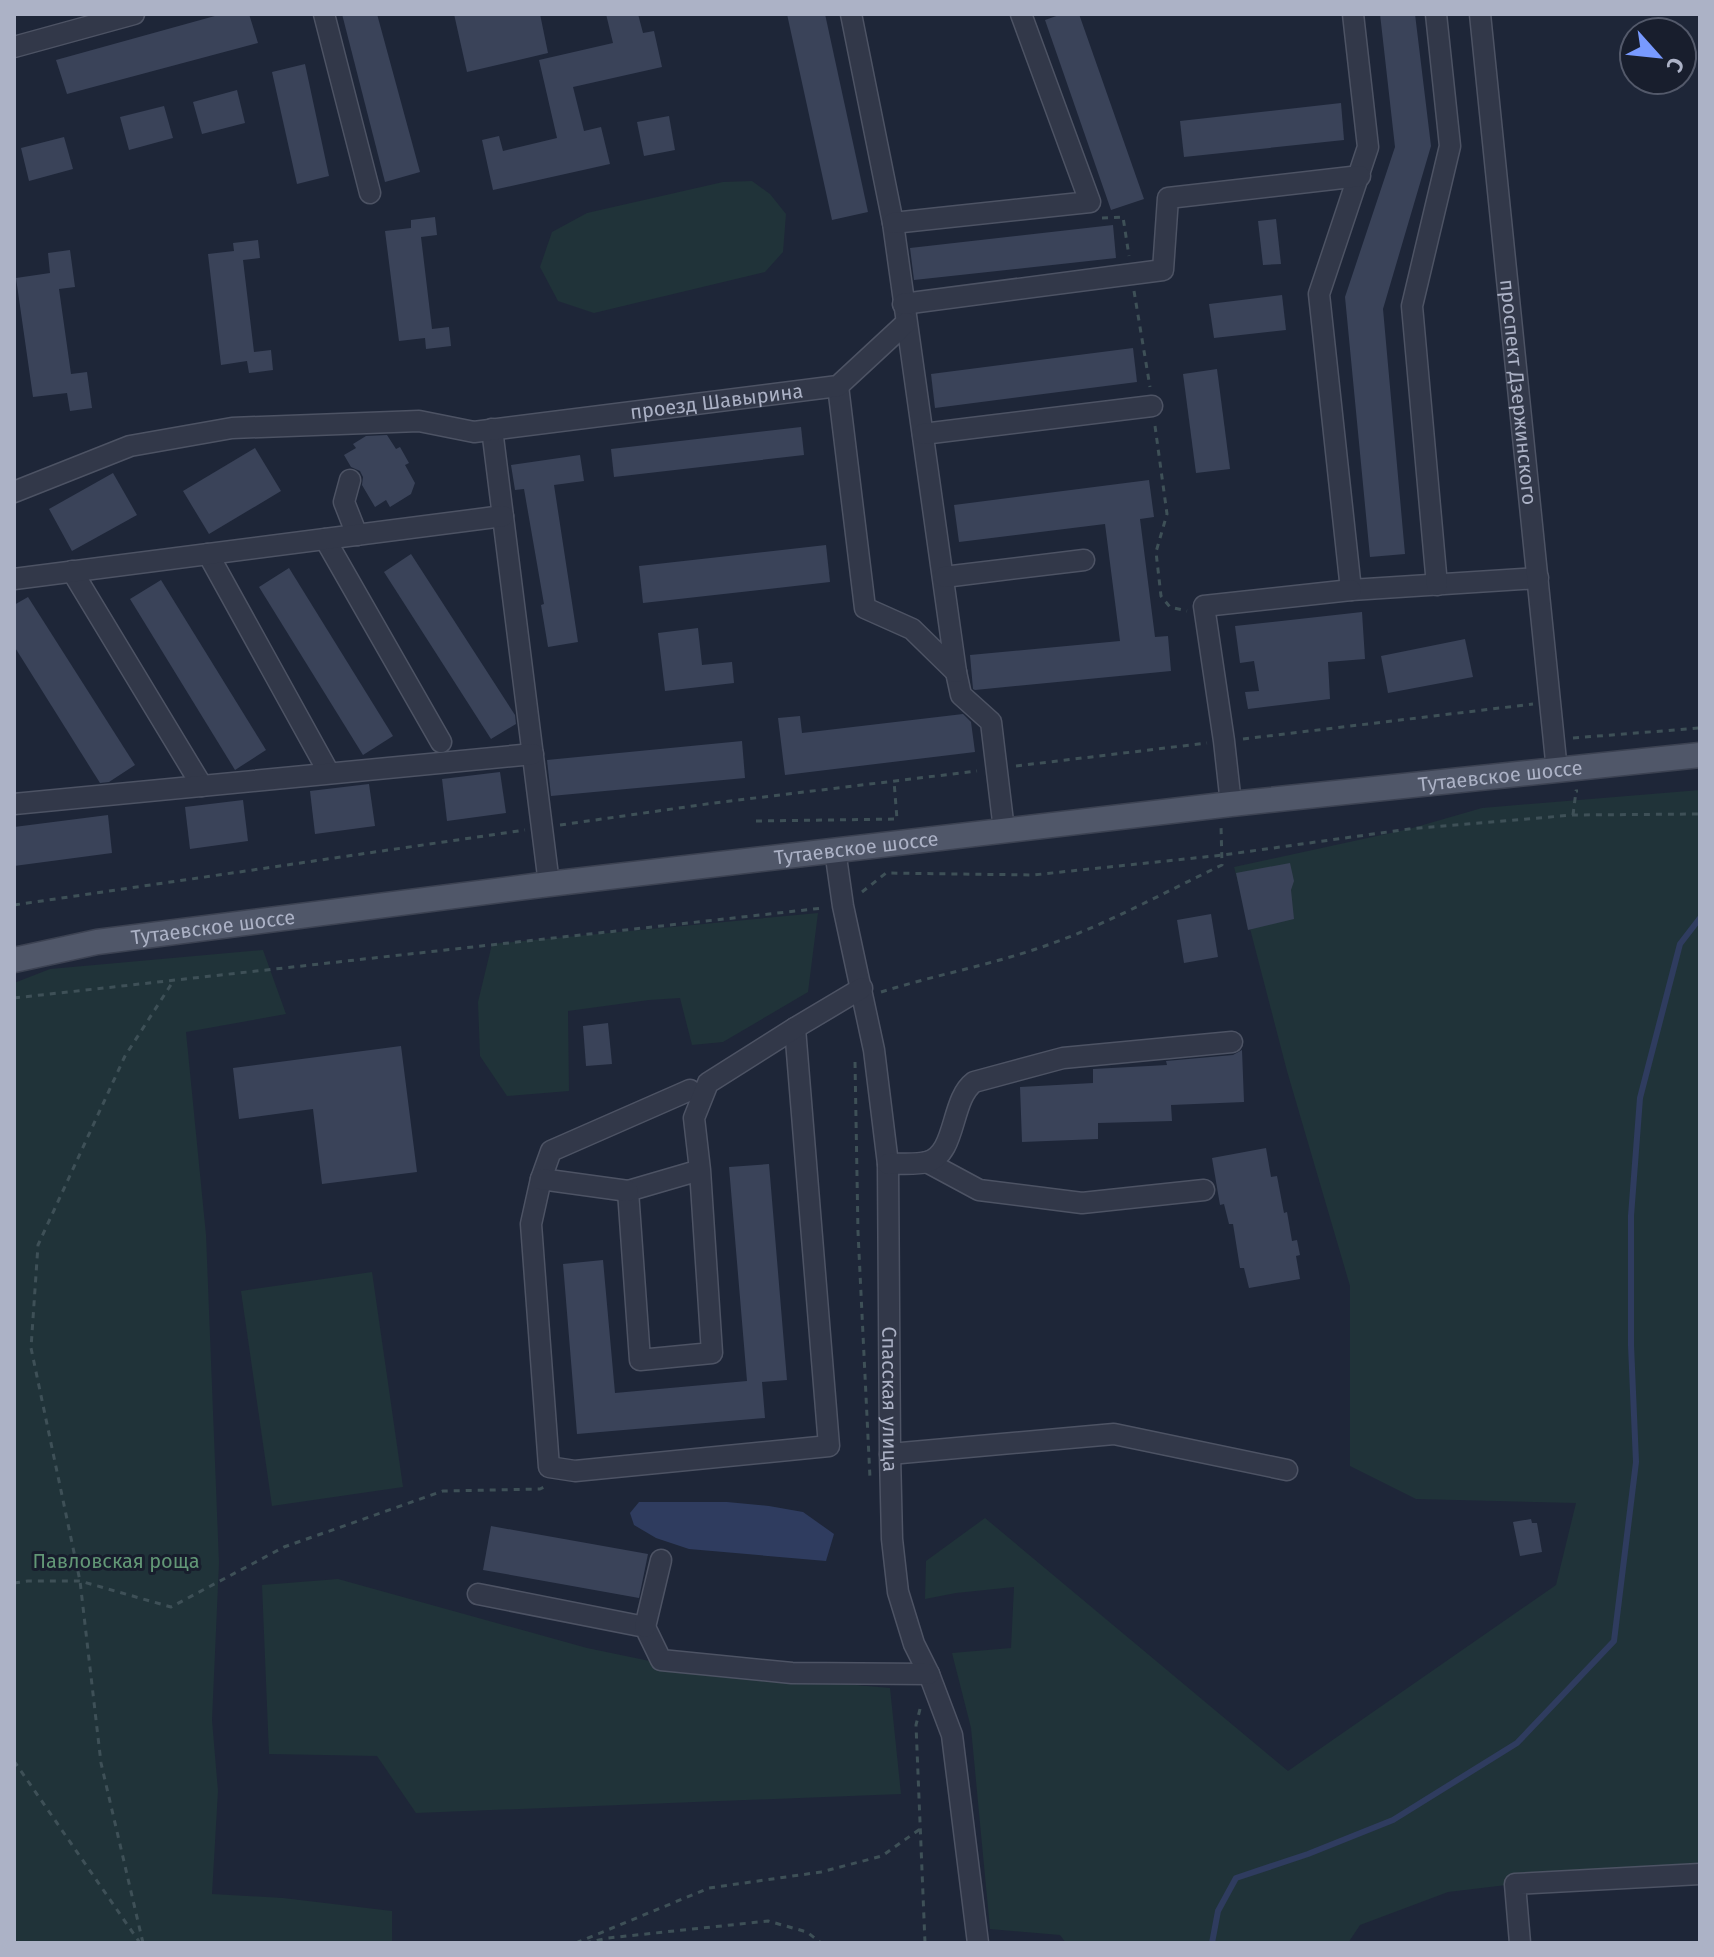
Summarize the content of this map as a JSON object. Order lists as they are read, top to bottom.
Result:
{
  "streets": {
    "main road": ["Тутаевское шоссе"],
    "street": ["проспект Дзержинского", "проезд Шавырина", "Спасская улица"]
  },
  "crossings": [
    ["проспект Дзержинского", "Тутаевское шоссе"],
    ["Тутаевское шоссе", "Спасская улица"]
  ],
  "parks": ["Павловская роща"],
  "north": "bottom right"
}
